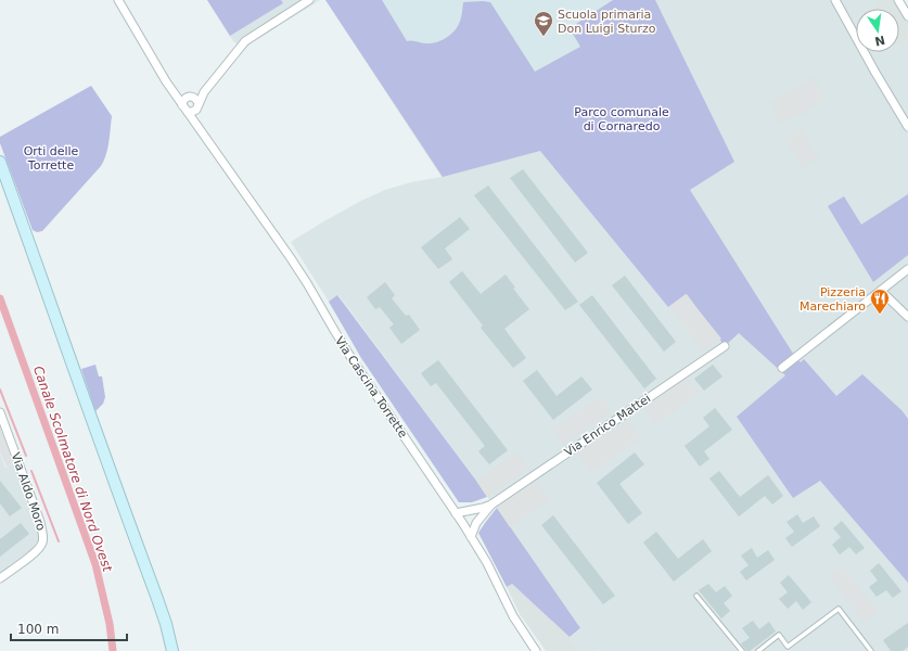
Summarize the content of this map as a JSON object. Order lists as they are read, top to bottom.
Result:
{
  "streets": {
    "street": ["Via Cascina Torrette", "Via Enrico Mattei", "Via Aldo Moro"]
  },
  "crossings": [
    ["Via Cascina Torrette", "Via Enrico Mattei"]
  ],
  "water": ["Canale Scolmatore di Nord Ovest"],
  "parks": ["Parco comunale di Cornaredo", "Orti delle Torrette"],
  "places": {
    "school or university": ["Scuola primaria Don Luigi Sturzo"],
    "restaurant": ["Pizzeria Marechiaro"]
  },
  "scale_bar": "100 m",
  "north": "bottom"
}
